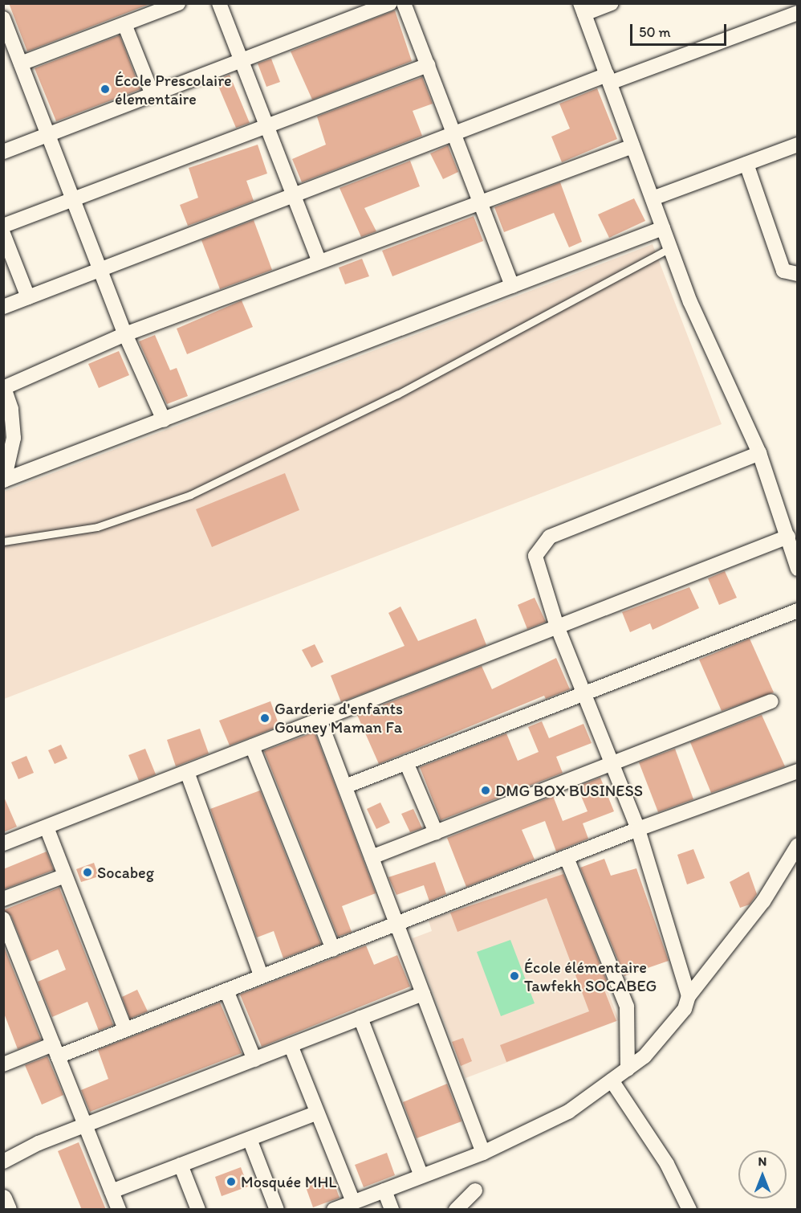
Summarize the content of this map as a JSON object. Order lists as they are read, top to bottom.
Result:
{
  "places": [
    "École Prescolaire élementaire",
    "Garderie d'enfants Gouney Maman Fa",
    "DMG BOX BUSINESS",
    "Socabeg",
    "École élémentaire Tawfekh SOCABEG",
    "Mosquée MHL"
  ],
  "scale_bar": "50 m",
  "north": "top"
}
